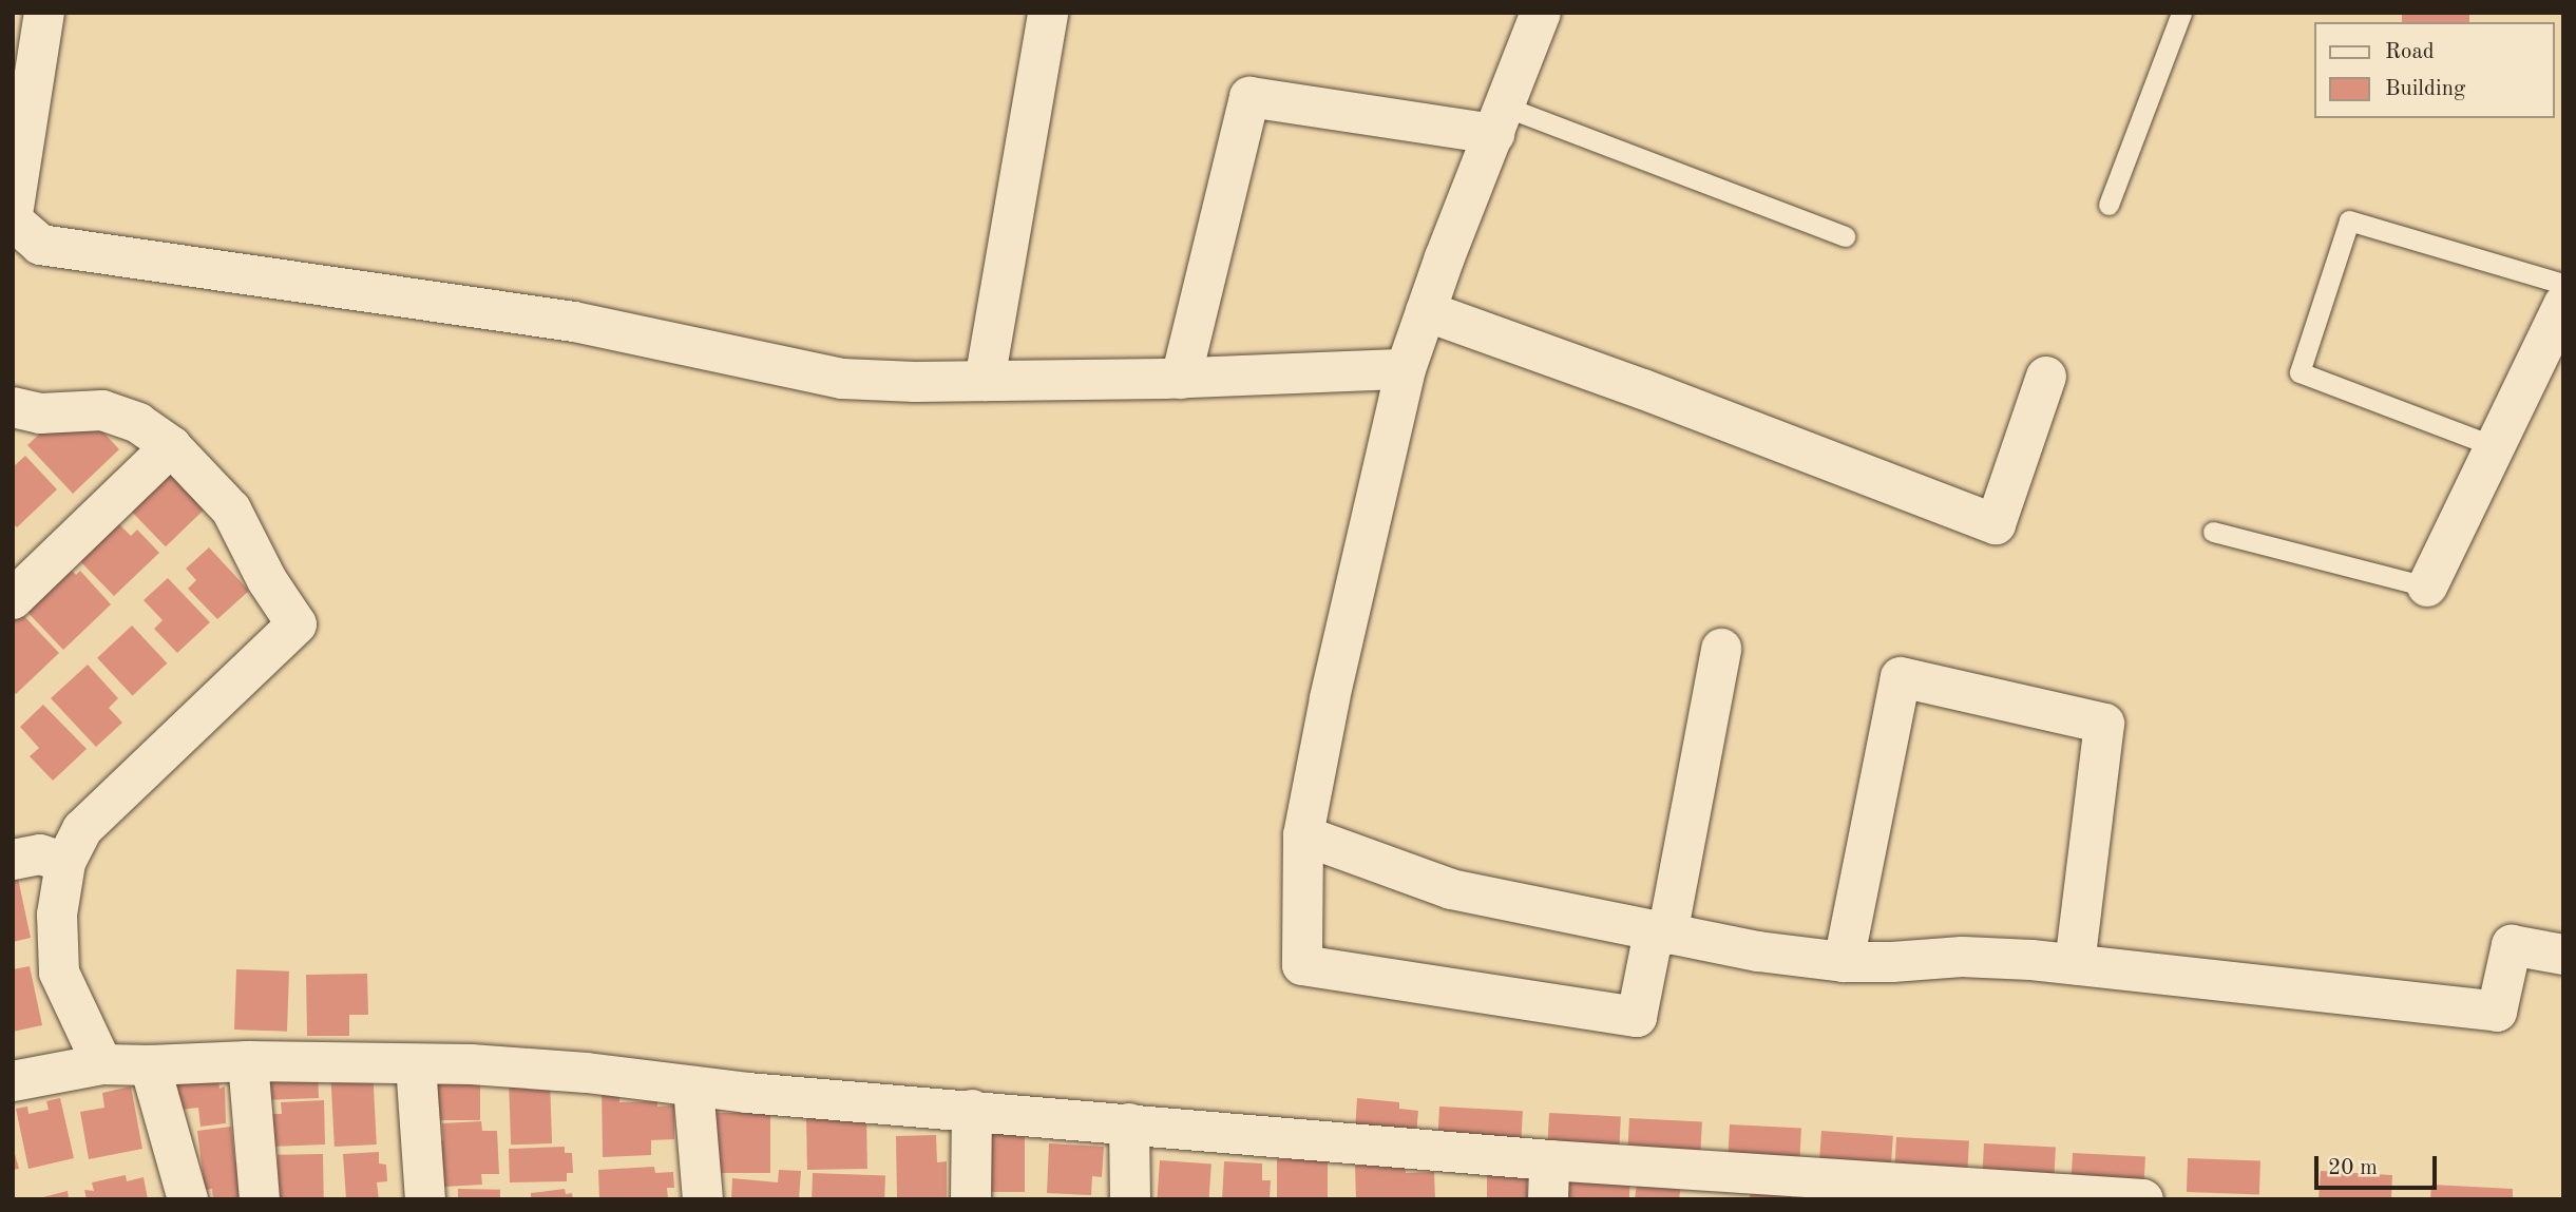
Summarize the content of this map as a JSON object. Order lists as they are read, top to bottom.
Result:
{
  "legend": ["Road", "Building"],
  "scale_bar": "20 m"
}
